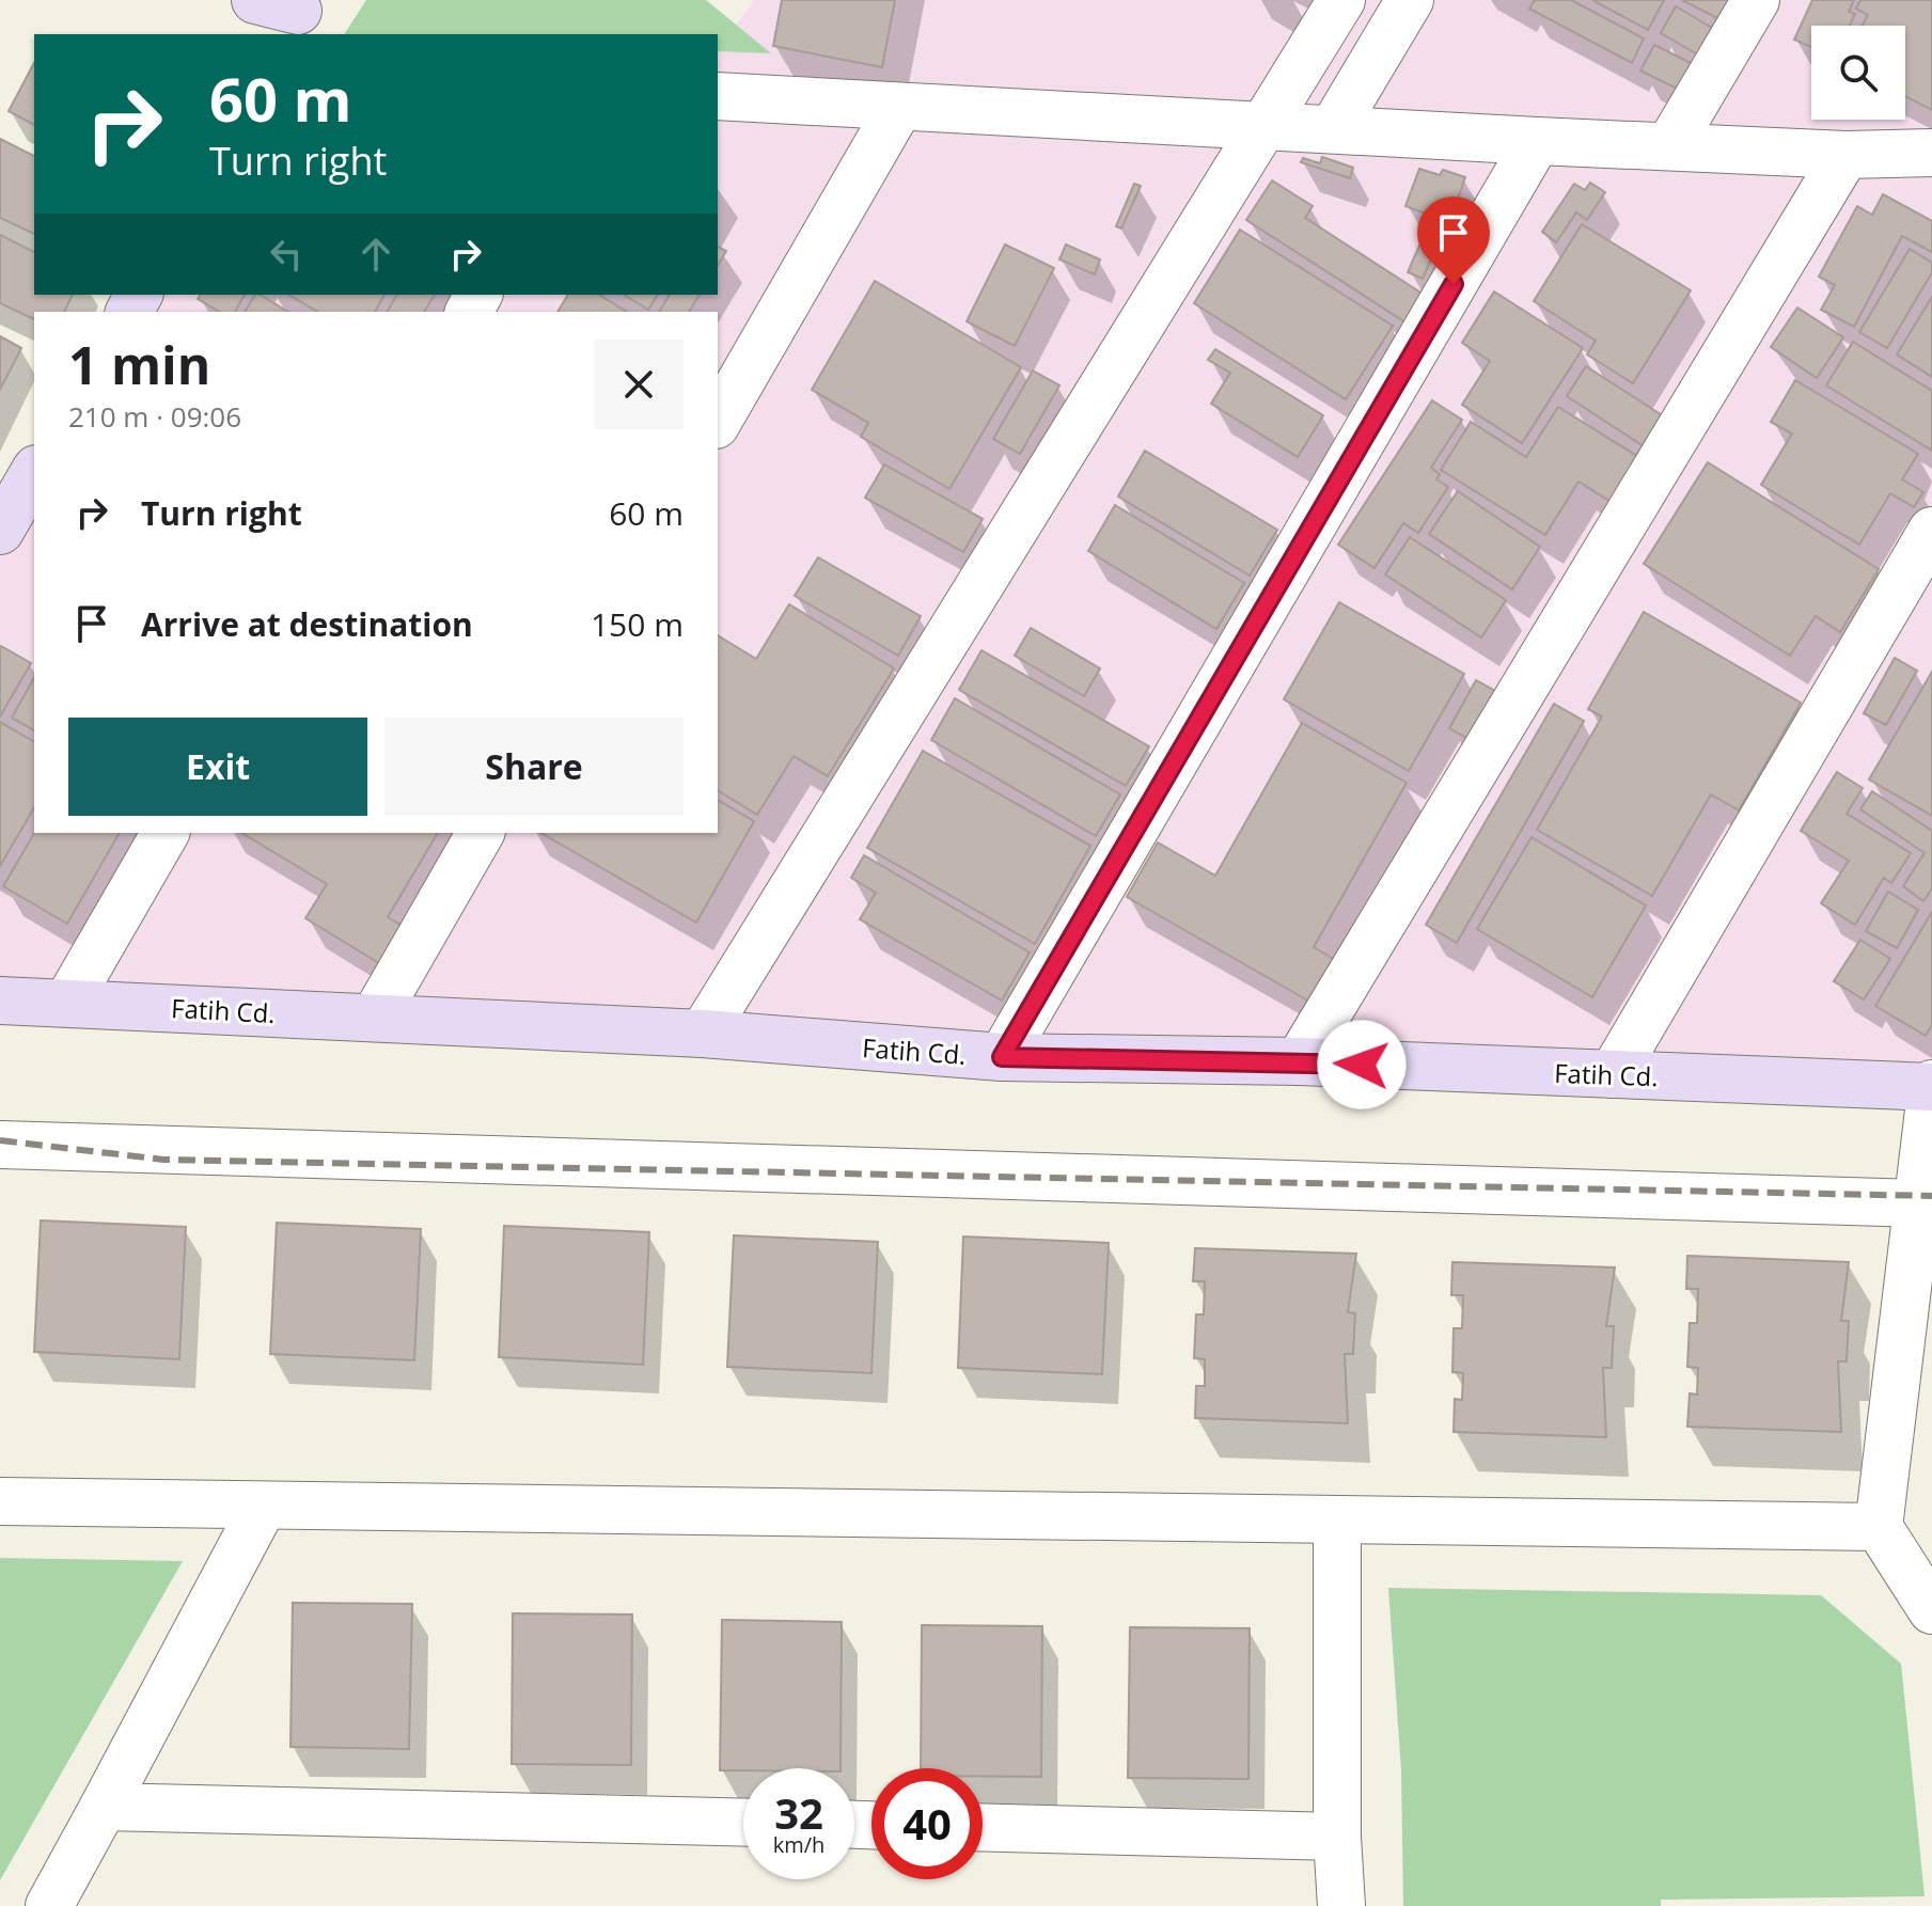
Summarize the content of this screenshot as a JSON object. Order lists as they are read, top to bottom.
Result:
{
  "streets": {
    "street": ["Fatih Cd."]
  },
  "page": {
    "turn": ["60 m", "Turn right"],
    "heading": ["1 min", "210 m · 09:06"],
    "list": [
      {
        "name": "Turn right",
        "value": "60 m"
      },
      {
        "name": "Arrive at destination",
        "value": "150 m"
      }
    ],
    "buttons": ["Exit", "Share"],
    "speed": "32 km/h",
    "limit": "40"
  }
}
